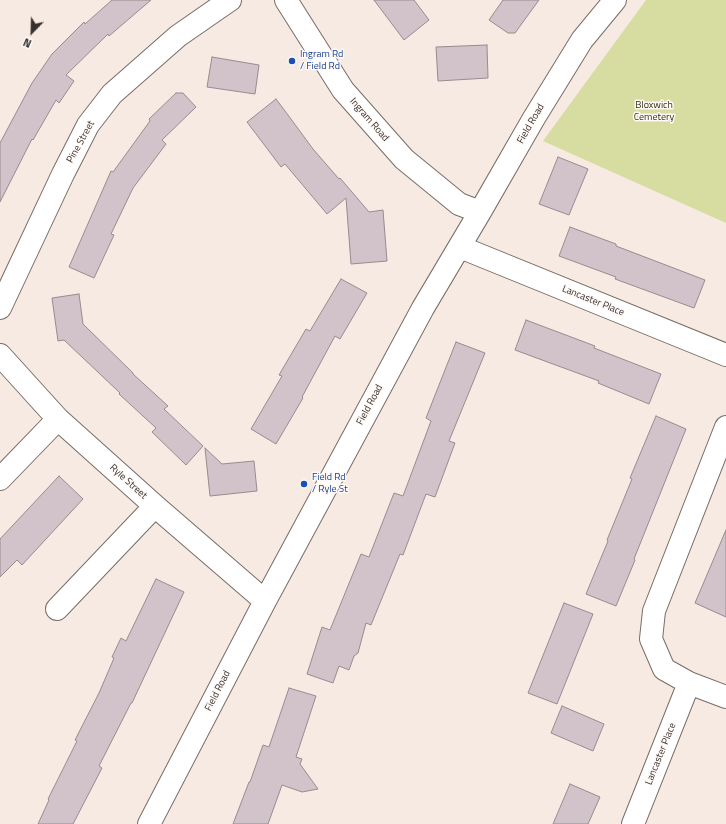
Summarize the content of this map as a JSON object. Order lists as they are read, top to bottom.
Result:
{
  "streets": {
    "street": [
      "Ingram Road",
      "Field Road",
      "Pine Street",
      "Lancaster Place",
      "Ryle Street"
    ]
  },
  "crossings": [
    ["Ingram Road", "Field Road"],
    ["Field Road", "Lancaster Place"],
    ["Field Road", "Ryle Street"]
  ],
  "parks": ["Bloxwich Cemetery"],
  "places": ["Ingram Rd / Field Rd", "Field Rd / Ryle St"],
  "north": "bottom left"
}
